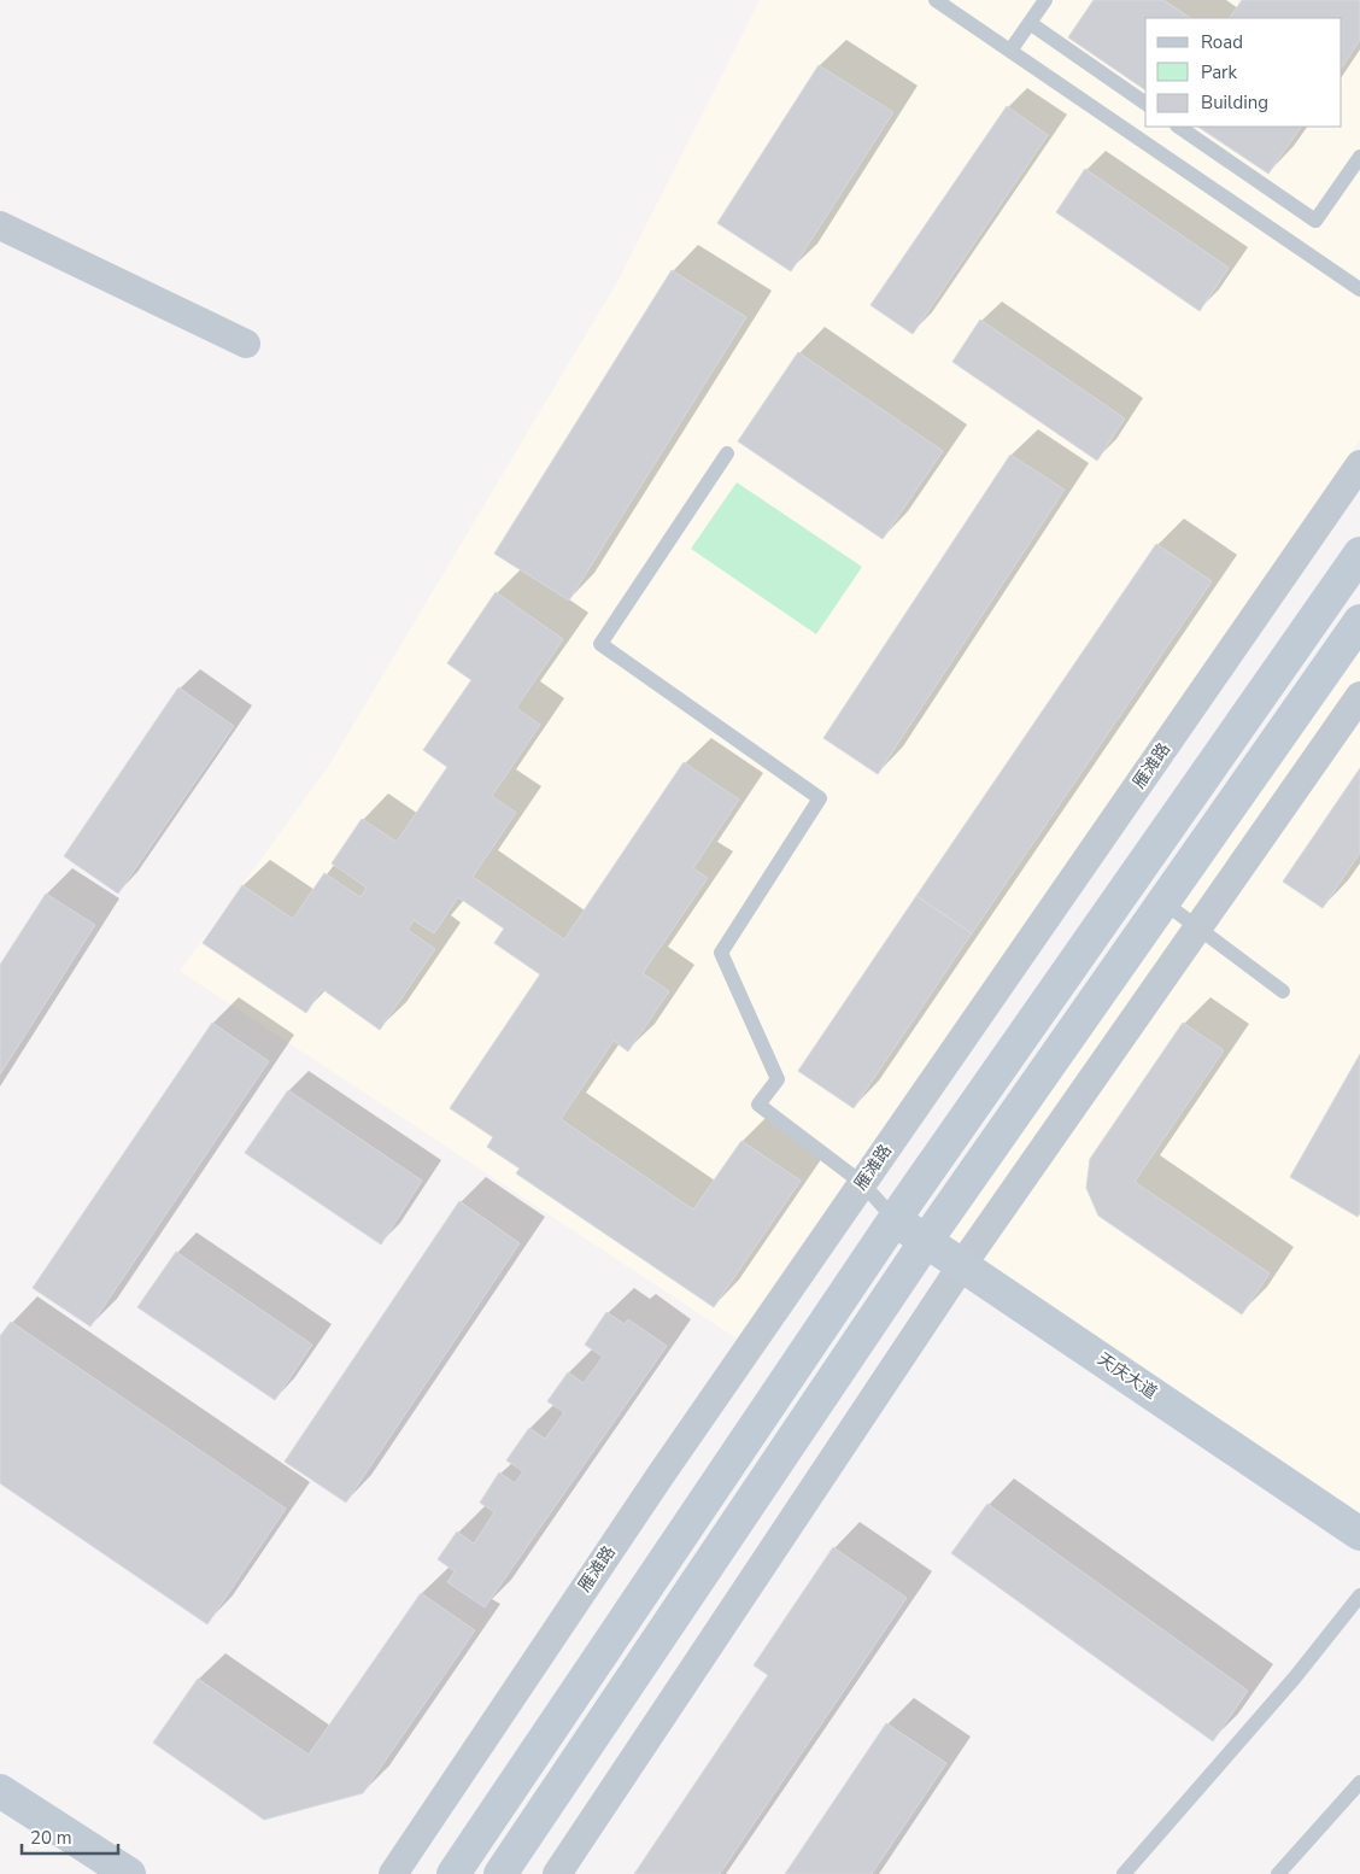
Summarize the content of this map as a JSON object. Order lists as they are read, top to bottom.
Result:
{
  "streets": {
    "main road": ["天庆大道"],
    "street": ["雁滩路"]
  },
  "legend": ["Road", "Park", "Building"],
  "scale_bar": "20 m"
}
